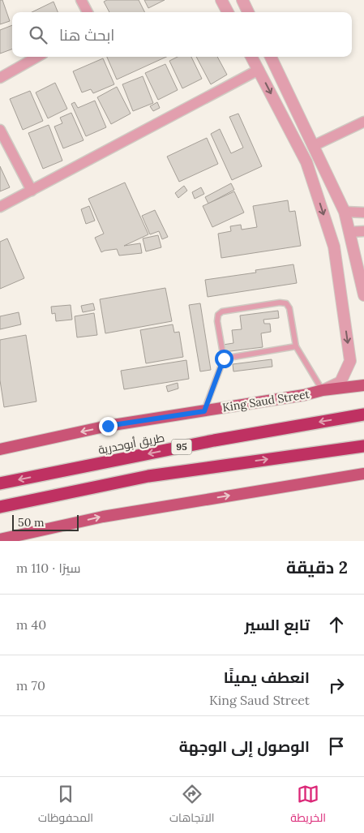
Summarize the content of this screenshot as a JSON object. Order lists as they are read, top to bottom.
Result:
{
  "streets": {
    "highway": ["طريق أبوحدرية", "95"],
    "main road": ["King Saud Street"]
  },
  "scale_bar": "50 m",
  "page": {
    "search": "ابحث هنا",
    "scale": "50 m",
    "heading": ["2 دقيقة", "سيرًا · 110 m"],
    "list": [
      ["تابع السير", "40 m"],
      ["انعطف يمينًا", "King Saud Street", "70 m"],
      "الوصول إلى الوجهة"
    ],
    "nav": ["الخريطة", "الاتجاهات", "المحفوظات"]
  }
}
